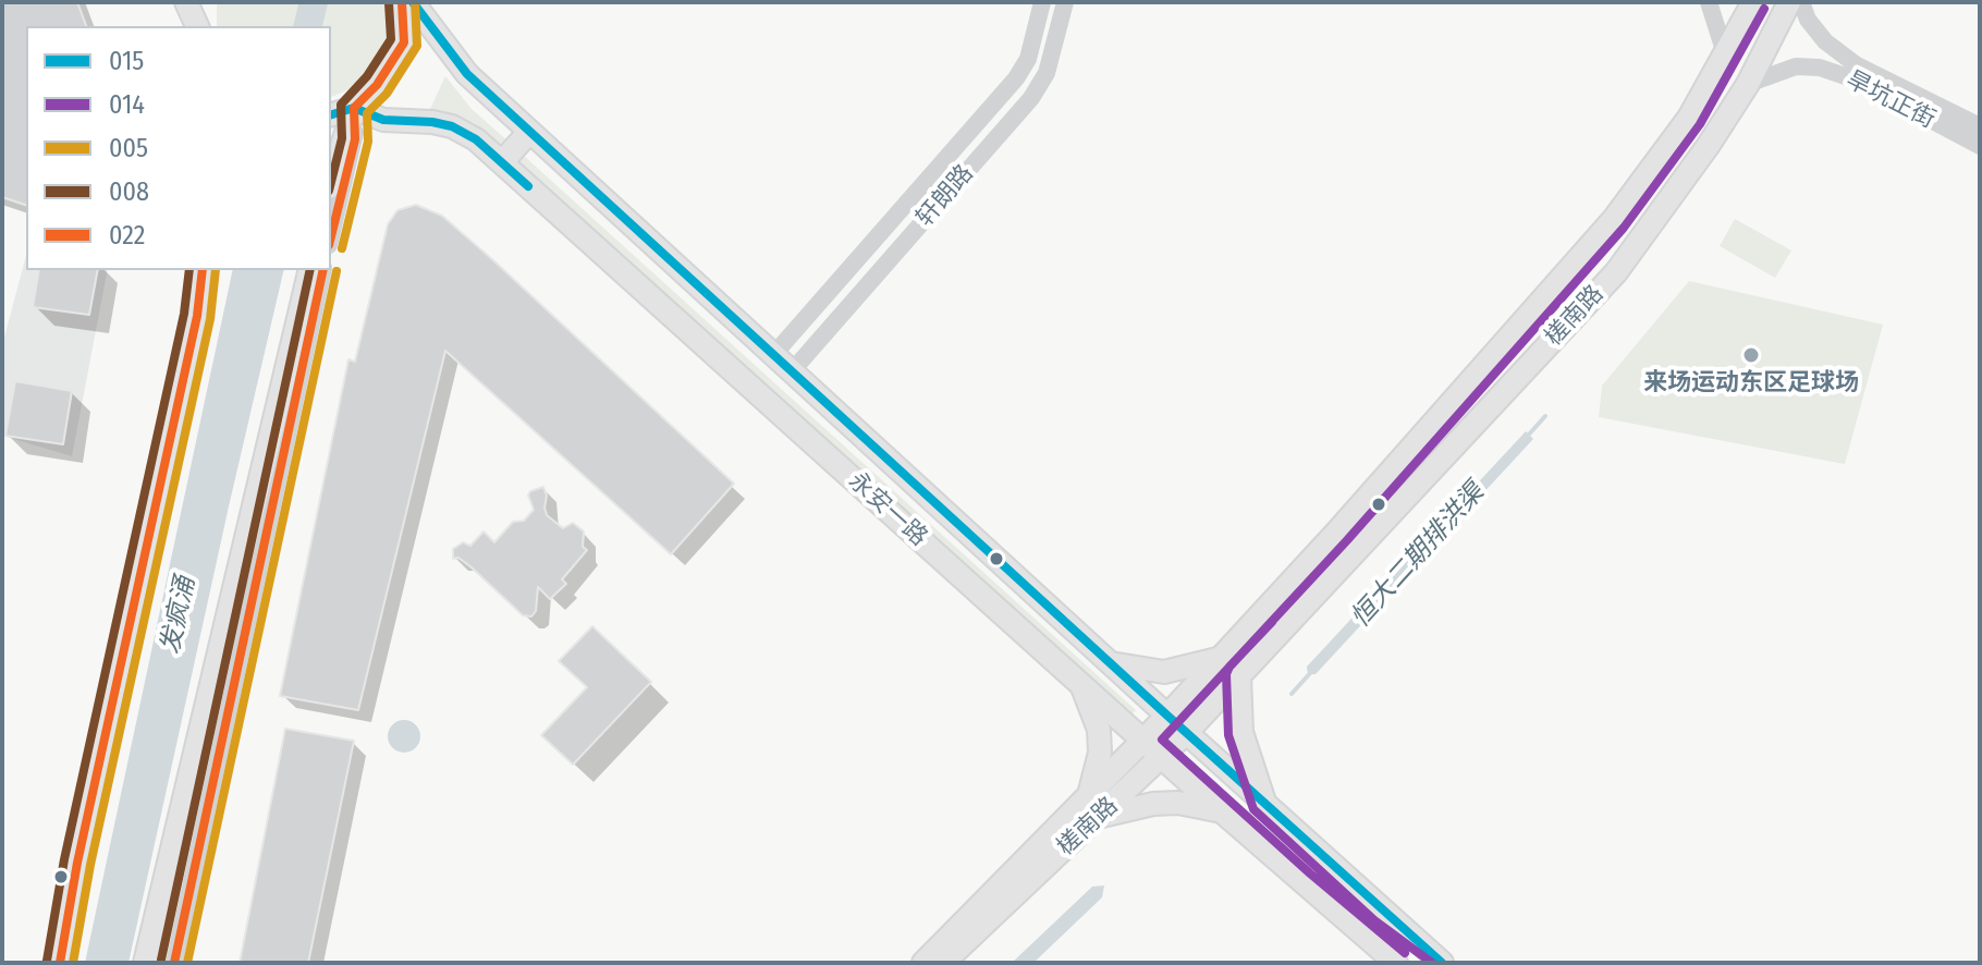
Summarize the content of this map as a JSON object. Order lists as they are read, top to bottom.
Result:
{
  "streets": {
    "main road": ["槎南路", "永安一路"],
    "street": ["旱坑正街", "轩朗路"]
  },
  "crossings": [
    ["旱坑正街", "槎南路"],
    ["轩朗路", "永安一路"],
    ["槎南路", "永安一路"]
  ],
  "water": ["恒大二期排洪渠", "发疯涌"],
  "places": ["来场运动东区足球场"],
  "lines": [
    "transit line 015",
    "transit line 005",
    "transit line 022",
    "transit line 008",
    "transit line 014"
  ],
  "legend": [
    "015",
    "014",
    "005",
    "008",
    "022"
  ]
}
